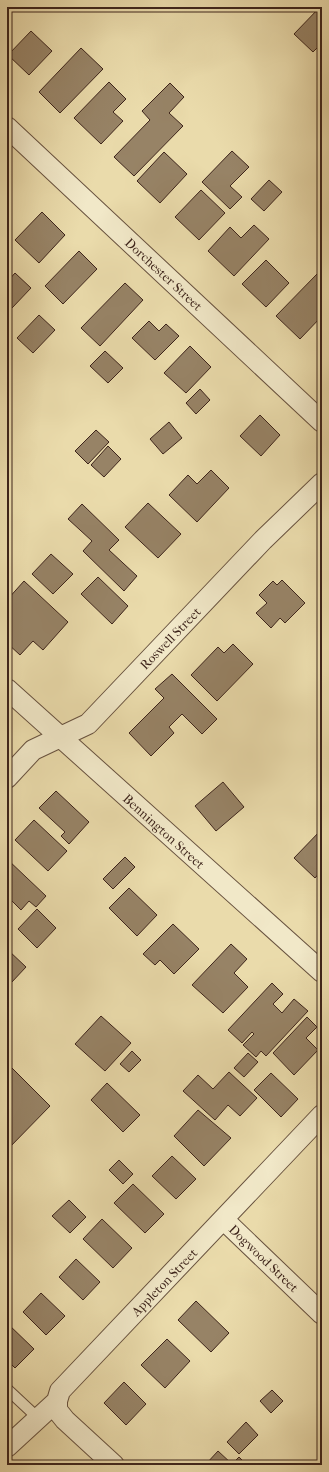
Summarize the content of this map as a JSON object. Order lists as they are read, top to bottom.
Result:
{
  "streets": {
    "street": [
      "Dorchester Street",
      "Roswell Street",
      "Bennington Street",
      "Dogwood Street",
      "Appleton Street"
    ]
  },
  "crossings": [
    ["Roswell Street", "Bennington Street"],
    ["Dogwood Street", "Appleton Street"]
  ]
}
